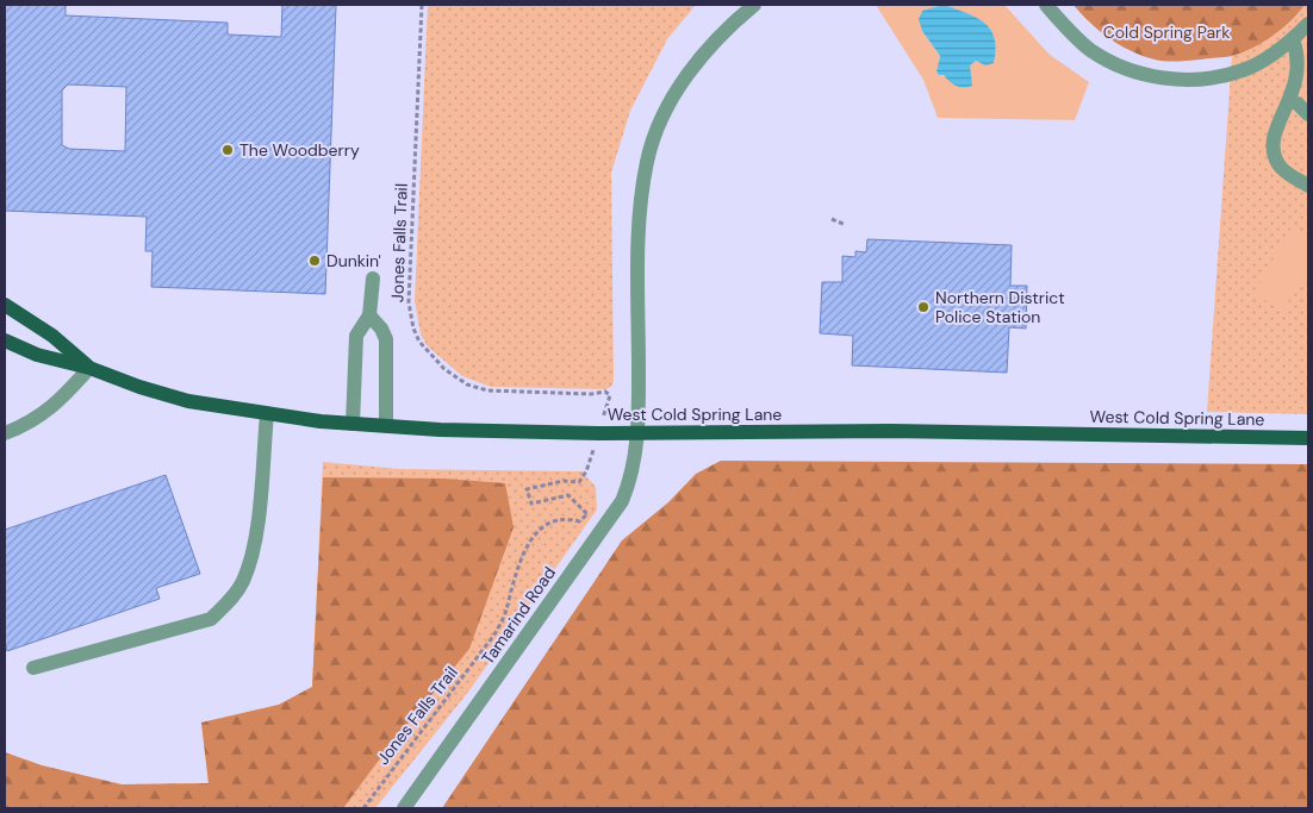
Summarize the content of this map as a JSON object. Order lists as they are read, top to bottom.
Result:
{
  "streets": {
    "main road": ["West Cold Spring Lane"],
    "street": ["Tamarind Road"],
    "path": ["Jones Falls Trail"]
  },
  "crossings": [
    ["West Cold Spring Lane", "Tamarind Road"]
  ],
  "parks": ["Cold Spring Park"],
  "places": ["The Woodberry", "Dunkin'", "Northern District Police Station"]
}
